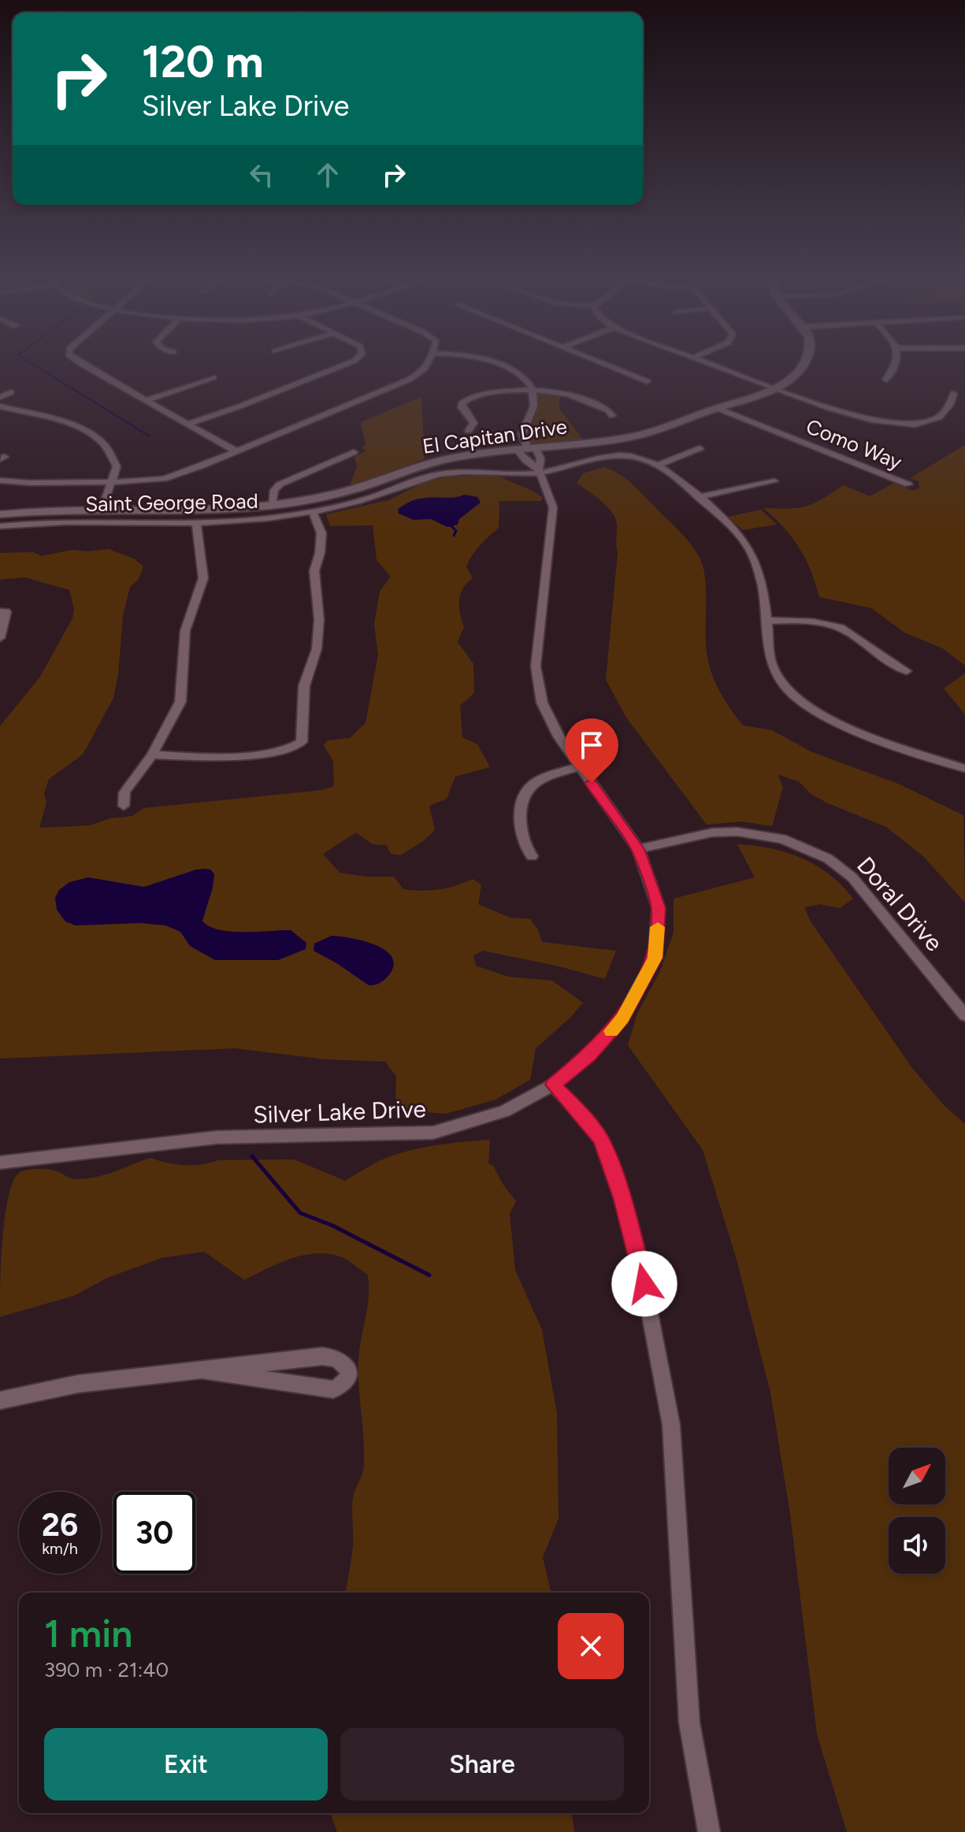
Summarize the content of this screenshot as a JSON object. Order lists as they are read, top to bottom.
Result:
{
  "streets": {
    "street": [
      "El Capitan Drive",
      "Como Way",
      "Saint George Road",
      "Doral Drive",
      "Silver Lake Drive"
    ]
  },
  "crossings": [
    ["El Capitan Drive", "Como Way"],
    ["El Capitan Drive", "Silver Lake Drive"],
    ["Saint George Road", "Silver Lake Drive"],
    ["Doral Drive", "Silver Lake Drive"]
  ],
  "north": "top right",
  "page": {
    "turn": ["120 m", "Silver Lake Drive"],
    "speed": "26 km/h",
    "limit": "30",
    "heading": ["1 min", "390 m · 21:40"],
    "buttons": ["Exit", "Share"]
  }
}
